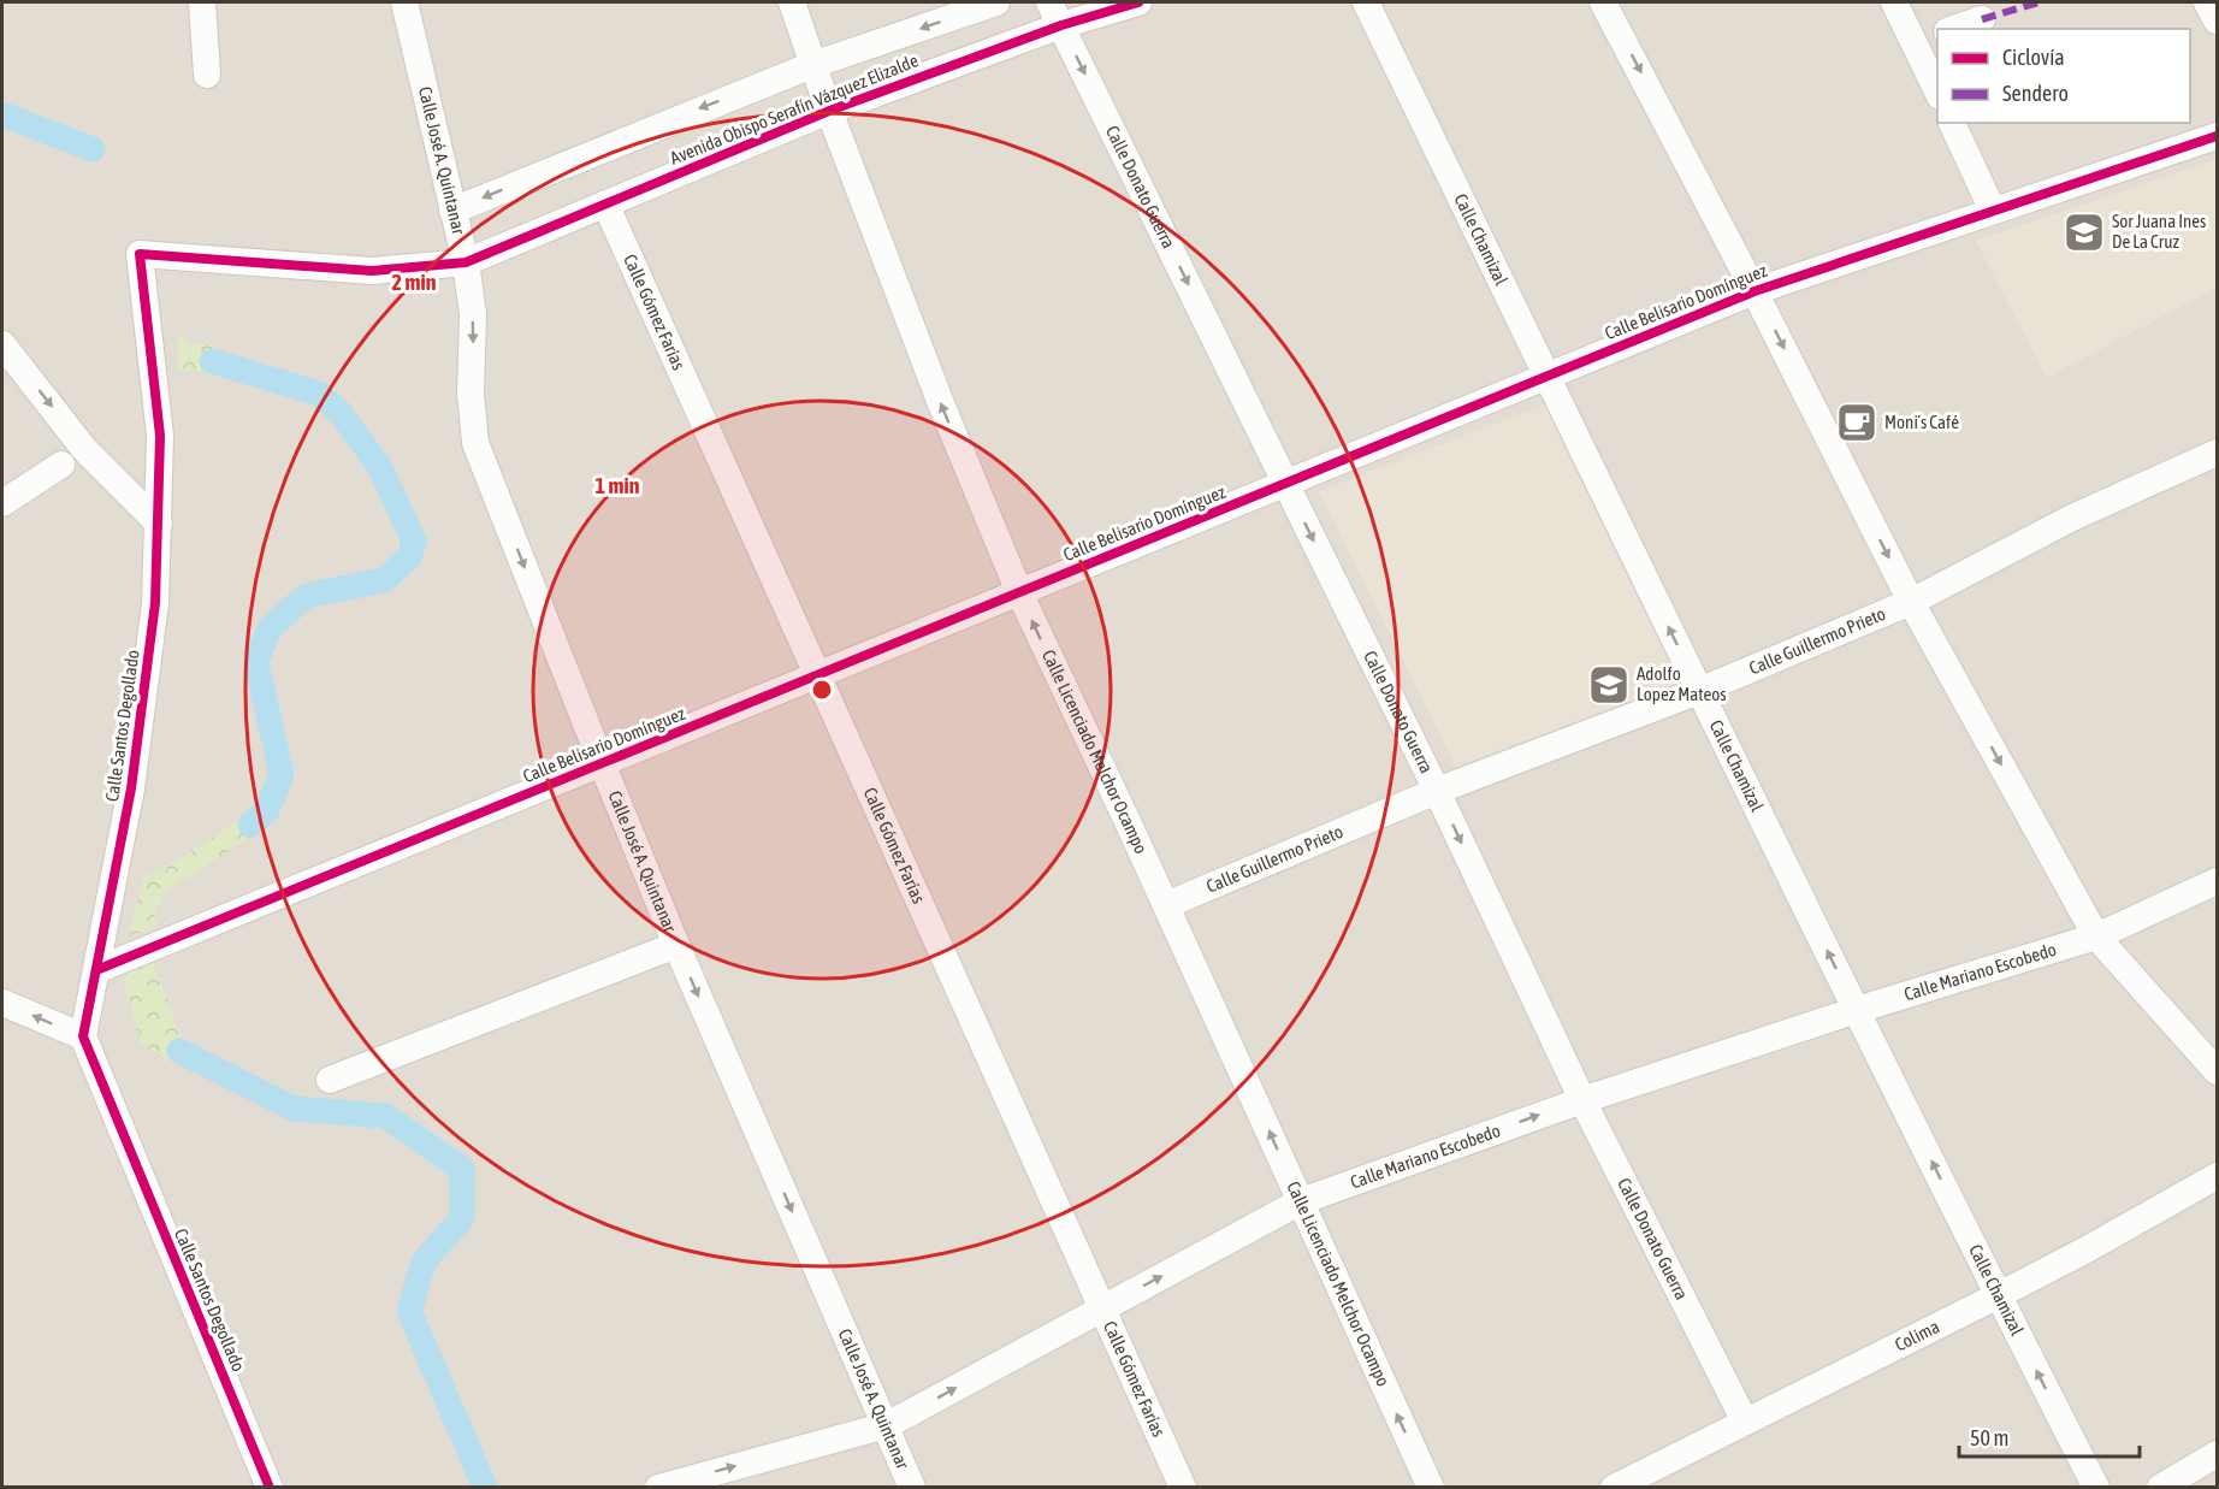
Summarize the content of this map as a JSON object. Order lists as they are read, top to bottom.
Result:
{
  "streets": {
    "street": [
      "Avenida Obispo Serafín Vázquez Elizalde",
      "Calle José A. Quintanar",
      "Calle Donato Guerra",
      "Calle Chamizal",
      "Calle Belisario Domínguez",
      "Calle Gómez Farías",
      "Calle Guillermo Prieto",
      "Calle Santos Degollado",
      "Calle Licenciado Melchor Ocampo",
      "Calle Mariano Escobedo",
      "Colima"
    ]
  },
  "crossings": [
    ["Avenida Obispo Serafín Vázquez Elizalde", "Calle José A. Quintanar"],
    ["Avenida Obispo Serafín Vázquez Elizalde", "Calle Donato Guerra"],
    ["Avenida Obispo Serafín Vázquez Elizalde", "Calle Gómez Farías"],
    ["Avenida Obispo Serafín Vázquez Elizalde", "Calle Santos Degollado"],
    ["Avenida Obispo Serafín Vázquez Elizalde", "Calle Licenciado Melchor Ocampo"],
    ["Calle José A. Quintanar", "Calle Belisario Domínguez"],
    ["Calle José A. Quintanar", "Calle Santos Degollado"],
    ["Calle José A. Quintanar", "Calle Mariano Escobedo"],
    ["Calle Donato Guerra", "Calle Belisario Domínguez"],
    ["Calle Donato Guerra", "Calle Guillermo Prieto"],
    ["Calle Donato Guerra", "Calle Mariano Escobedo"],
    ["Calle Donato Guerra", "Colima"],
    ["Calle Chamizal", "Calle Belisario Domínguez"],
    ["Calle Chamizal", "Calle Guillermo Prieto"],
    ["Calle Chamizal", "Calle Mariano Escobedo"],
    ["Calle Chamizal", "Colima"],
    ["Calle Belisario Domínguez", "Calle Gómez Farías"],
    ["Calle Belisario Domínguez", "Calle Santos Degollado"],
    ["Calle Belisario Domínguez", "Calle Licenciado Melchor Ocampo"],
    ["Calle Gómez Farías", "Calle Mariano Escobedo"],
    ["Calle Guillermo Prieto", "Calle Licenciado Melchor Ocampo"],
    ["Calle Licenciado Melchor Ocampo", "Calle Mariano Escobedo"]
  ],
  "one_way": [
    "Calle José A. Quintanar",
    "Calle Donato Guerra",
    "Calle Licenciado Melchor Ocampo",
    "Calle Mariano Escobedo"
  ],
  "places": {
    "school or university": ["Sor Juana Ines De La Cruz", "Adolfo Lopez Mateos"],
    "cafe": ["Moni´s Café"]
  },
  "legend": ["Ciclovía", "Sendero"],
  "scale_bar": "50 m",
  "rings": ["2 min", "1 min"]
}
